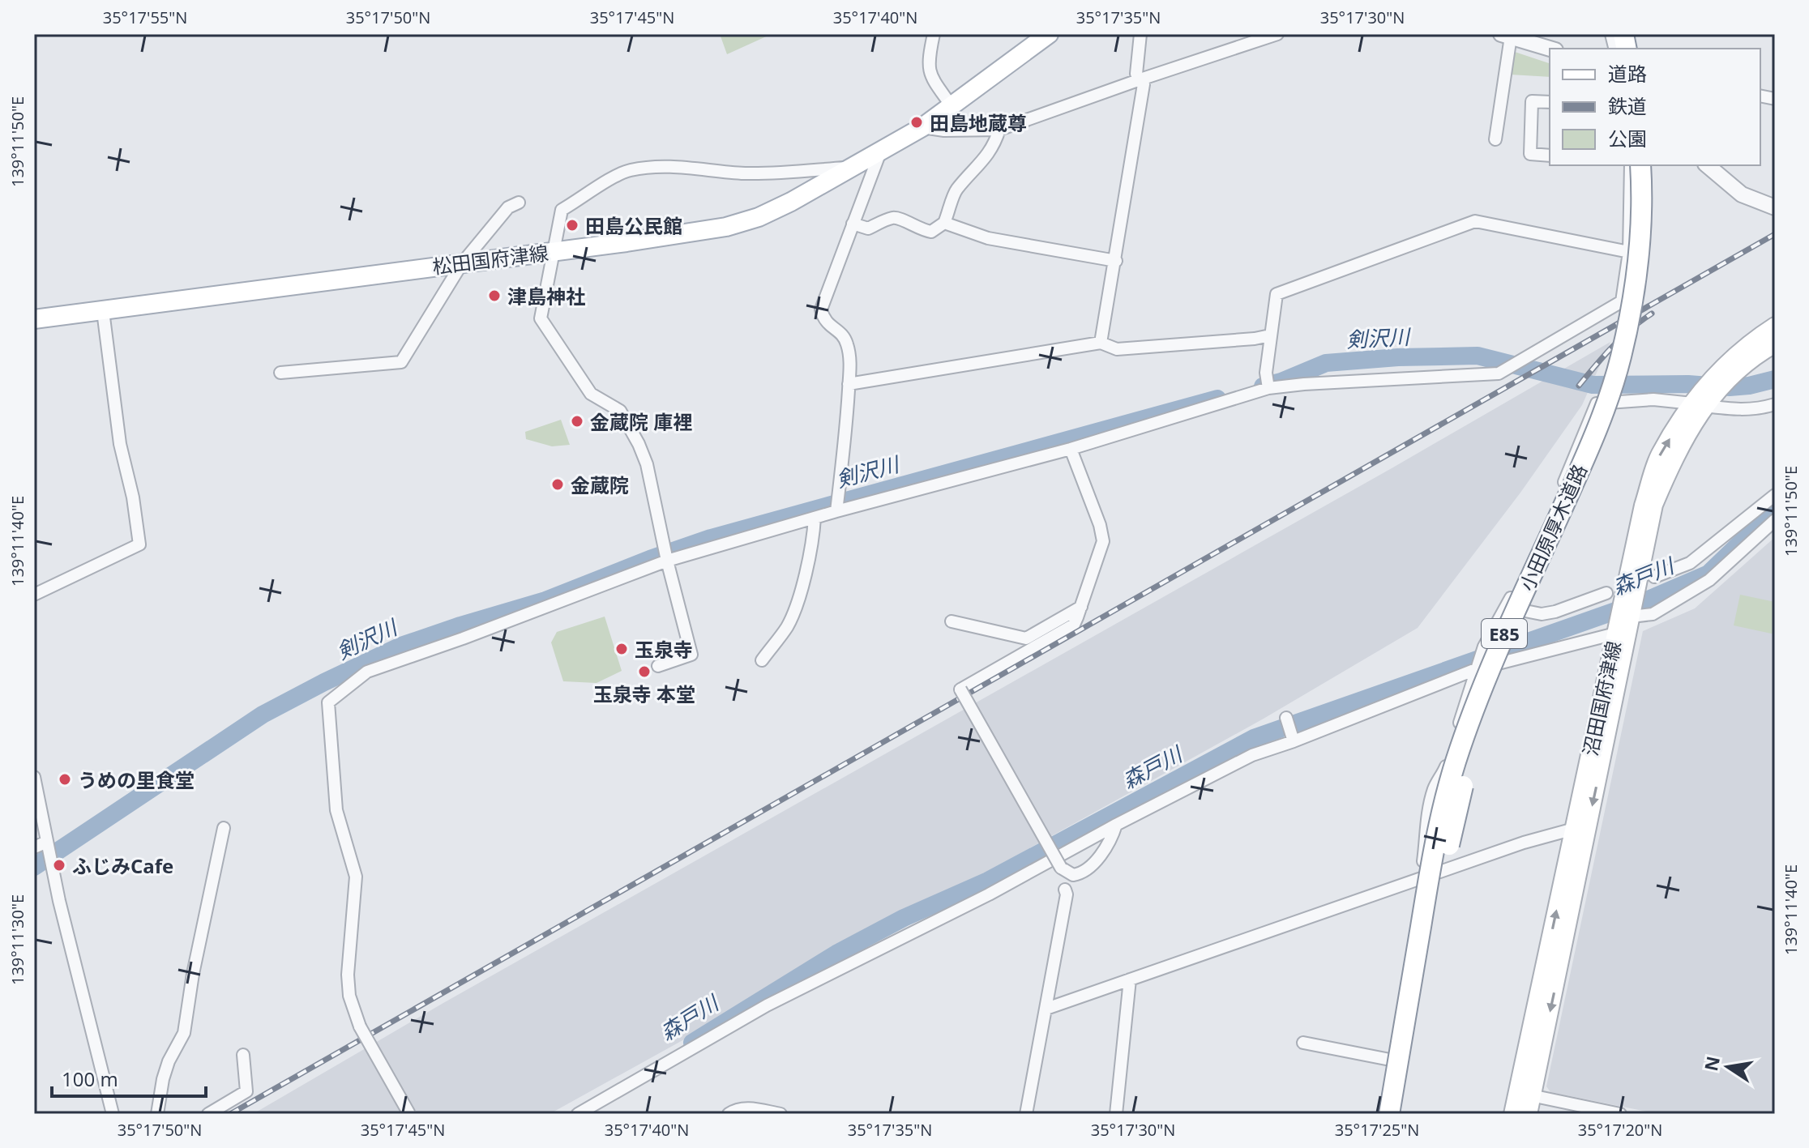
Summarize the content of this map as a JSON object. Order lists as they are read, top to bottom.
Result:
{
  "streets": {
    "highway": ["小田原厚木道路", "E85"],
    "main road": ["松田国府津線", "沼田国府津線"]
  },
  "water": ["剣沢川", "森戸川"],
  "places": [
    "田島地蔵尊",
    "田島公民館",
    "津島神社",
    "金蔵院 庫裡",
    "金蔵院",
    "玉泉寺",
    "玉泉寺 本堂",
    "うめの里食堂",
    "ふじみCafe"
  ],
  "legend": ["道路", "鉄道", "公園"],
  "scale_bar": "100 m",
  "north": "left",
  "coordinates": [
    "35°17'55\"N",
    "35°17'50\"N",
    "35°17'45\"N",
    "35°17'40\"N",
    "35°17'35\"N",
    "35°17'30\"N",
    "139°11'50\"E",
    "139°11'40\"E",
    "139°11'30\"E",
    "35°17'25\"N",
    "35°17'20\"N"
  ]
}
